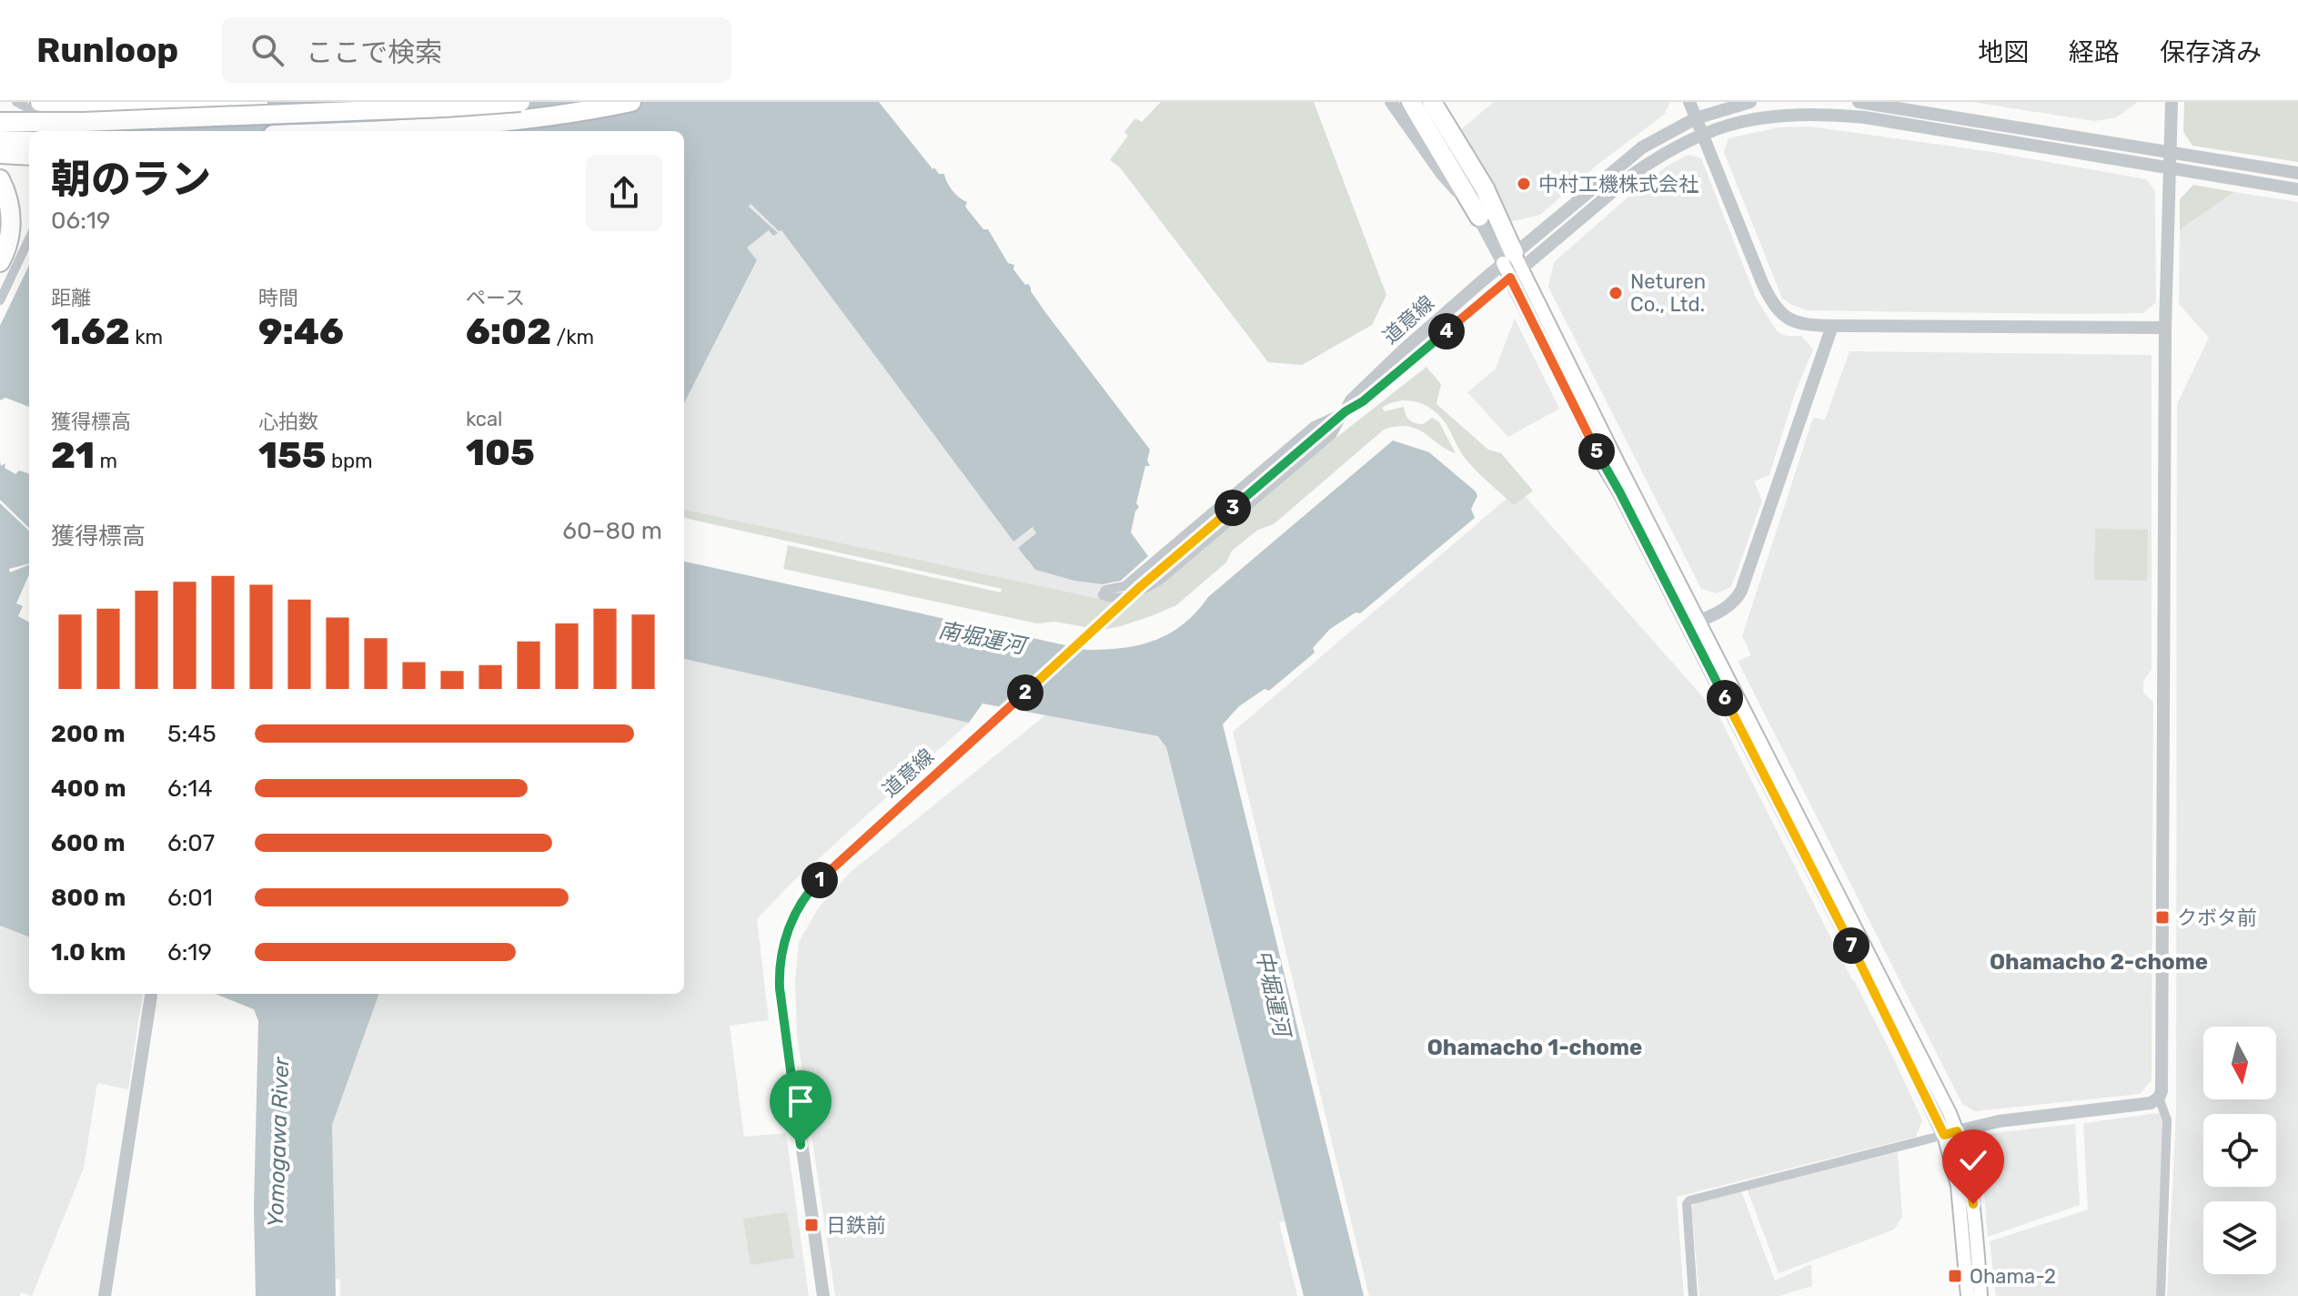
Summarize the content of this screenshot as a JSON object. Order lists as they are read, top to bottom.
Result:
{
  "streets": {
    "street": ["道意線"]
  },
  "districts": ["Ohamacho 2-chome", "Ohamacho 1-chome"],
  "water": ["南堀運河", "中堀運河", "Yomogawa River"],
  "places": {
    "other": ["中村工機株式会社", "Neturen Co., Ltd."],
    "transit": ["クボタ前", "日鉄前", "Ohama-2"]
  },
  "north": "bottom",
  "page": {
    "header": "Runloop",
    "search": "ここで検索",
    "nav": ["地図", "経路", "保存済み"],
    "heading": ["朝のラン", "06:19"],
    "stats": [
      ["距離", "1.62 km"],
      ["時間", "9:46"],
      ["ペース", "6:02 /km"],
      ["獲得標高", "21 m"],
      ["心拍数", "155 bpm"],
      ["kcal", "105"]
    ],
    "pins": [
      "4",
      "5",
      "3",
      "2",
      "6",
      "1",
      "7"
    ],
    "chart": ["獲得標高", "60–80 m"],
    "list": [
      {
        "name": "200 m",
        "note": "5:45"
      },
      {
        "name": "400 m",
        "note": "6:14"
      },
      {
        "name": "600 m",
        "note": "6:07"
      },
      {
        "name": "800 m",
        "note": "6:01"
      },
      {
        "name": "1.0 km",
        "note": "6:19"
      }
    ]
  }
}
